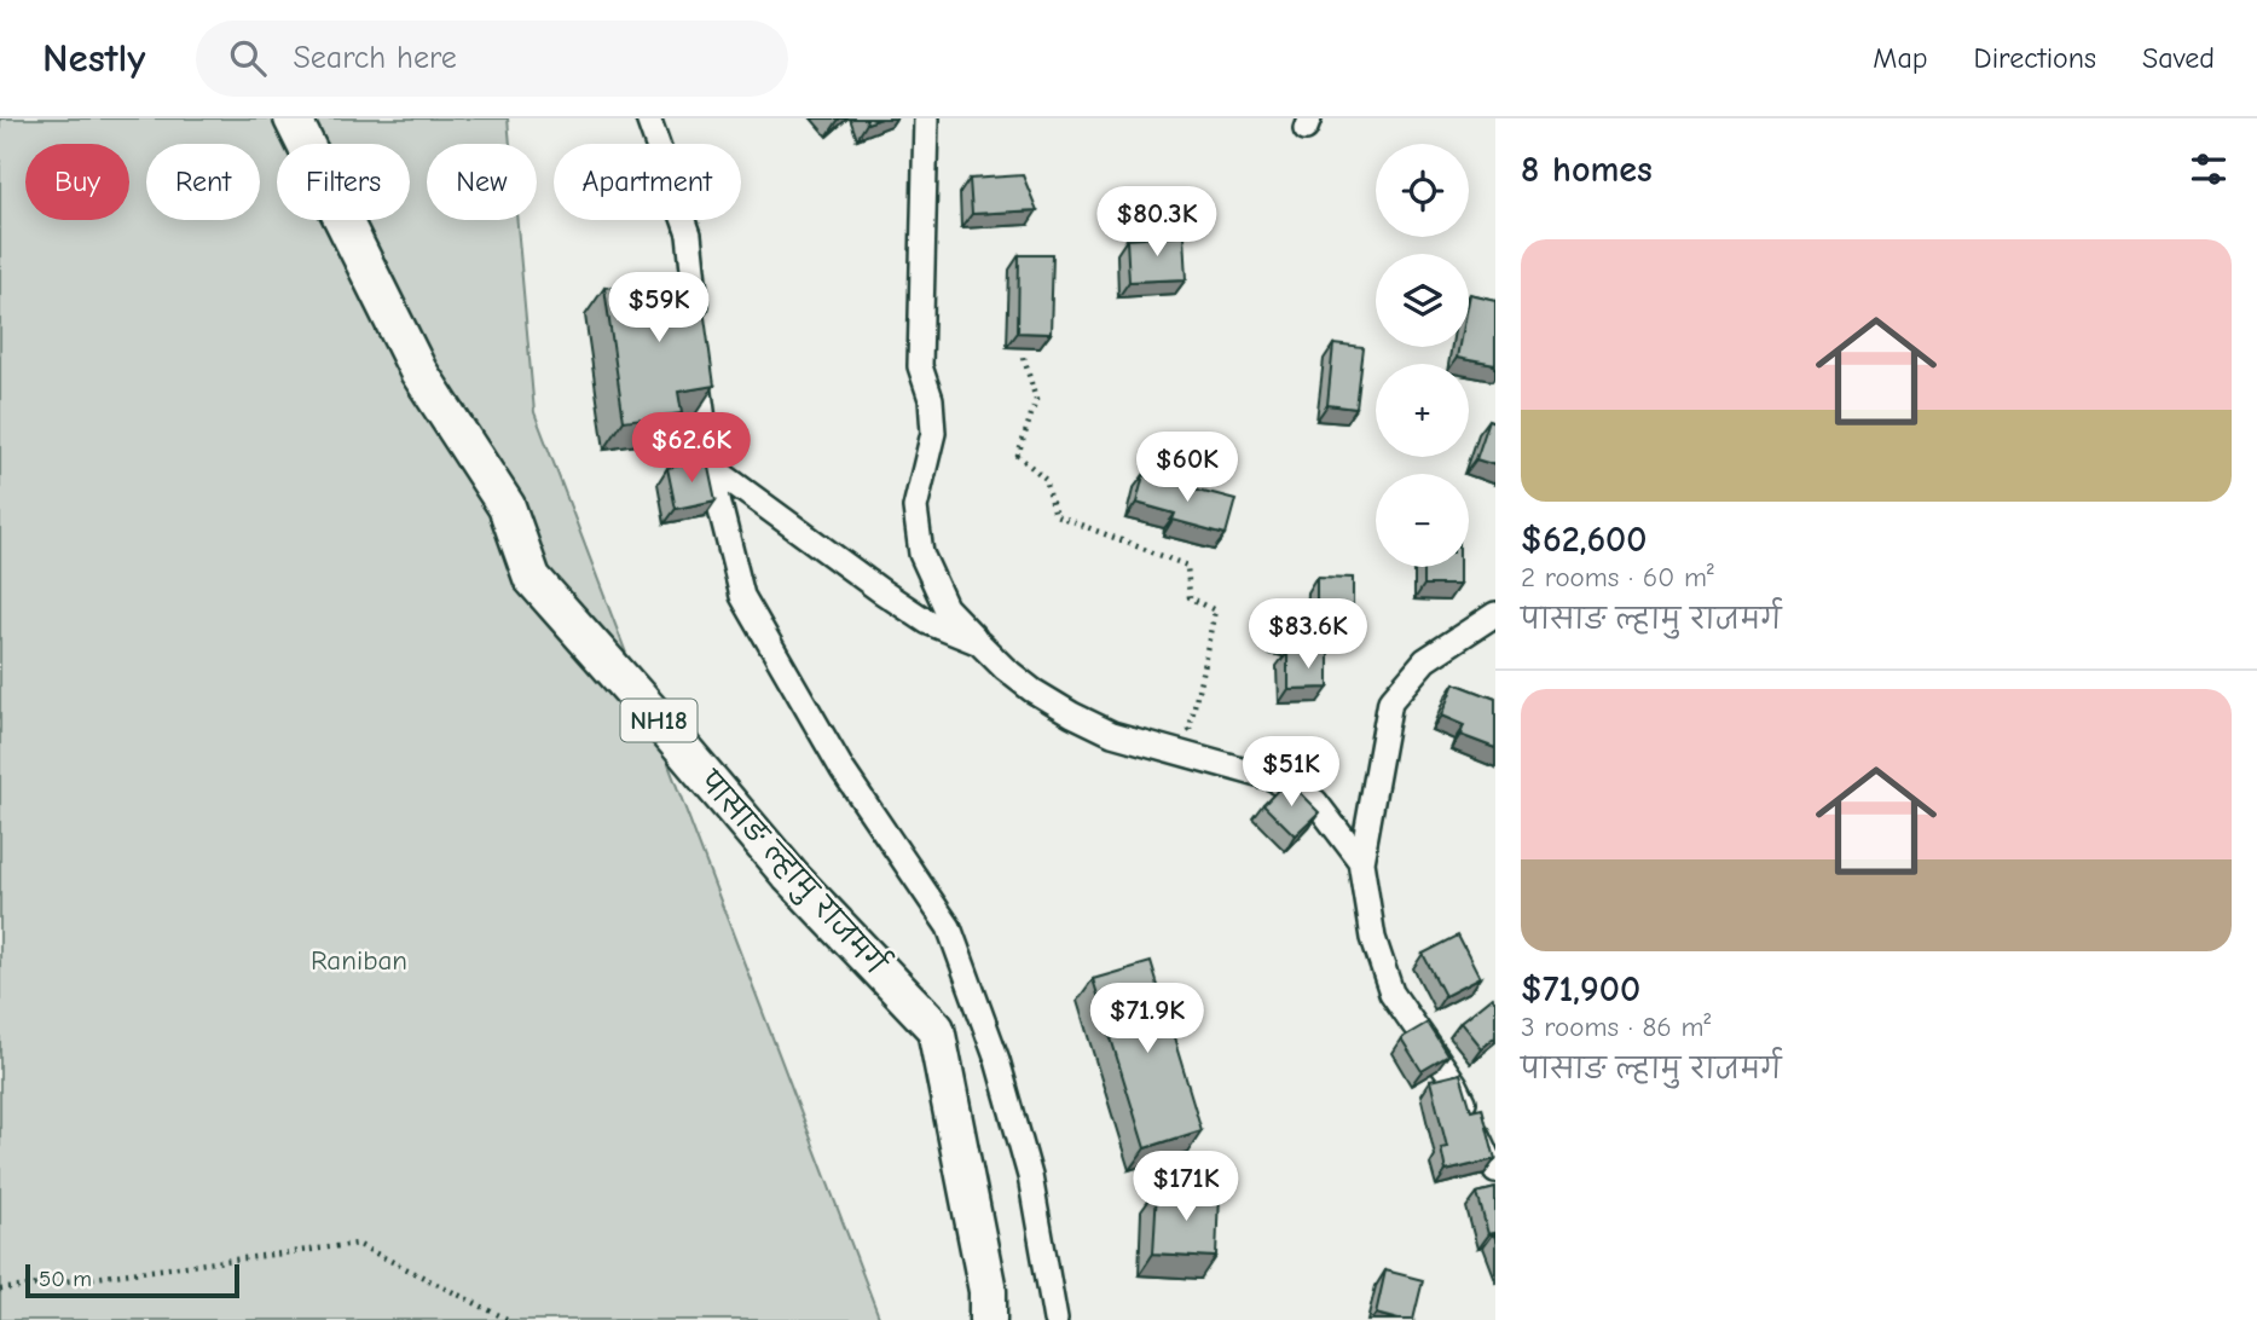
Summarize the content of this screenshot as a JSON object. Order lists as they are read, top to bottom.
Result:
{
  "streets": {
    "main road": ["NH18", "पासाङ ल्हामु राजमर्ग"]
  },
  "parks": ["Raniban"],
  "scale_bar": "50 m",
  "page": {
    "header": "Nestly",
    "search": "Search here",
    "nav": ["Map", "Directions", "Saved"],
    "heading": "8 homes",
    "map_buttons": ["+", "−"],
    "chip": [
      "Buy",
      "Rent",
      "Filters",
      "New",
      "Apartment"
    ],
    "price": [
      "$80.3K",
      "$59K",
      "$62.6K",
      "$60K",
      "$83.6K",
      "$51K",
      "$71.9K",
      "$171K"
    ],
    "list": [
      {
        "name": "$62,600",
        "note": "2 rooms · 60 m² · पासाङ ल्हामु राजमर्ग"
      },
      {
        "name": "$71,900",
        "note": "3 rooms · 86 m² · पासाङ ल्हामु राजमर्ग"
      }
    ],
    "scale": "50 m"
  }
}
